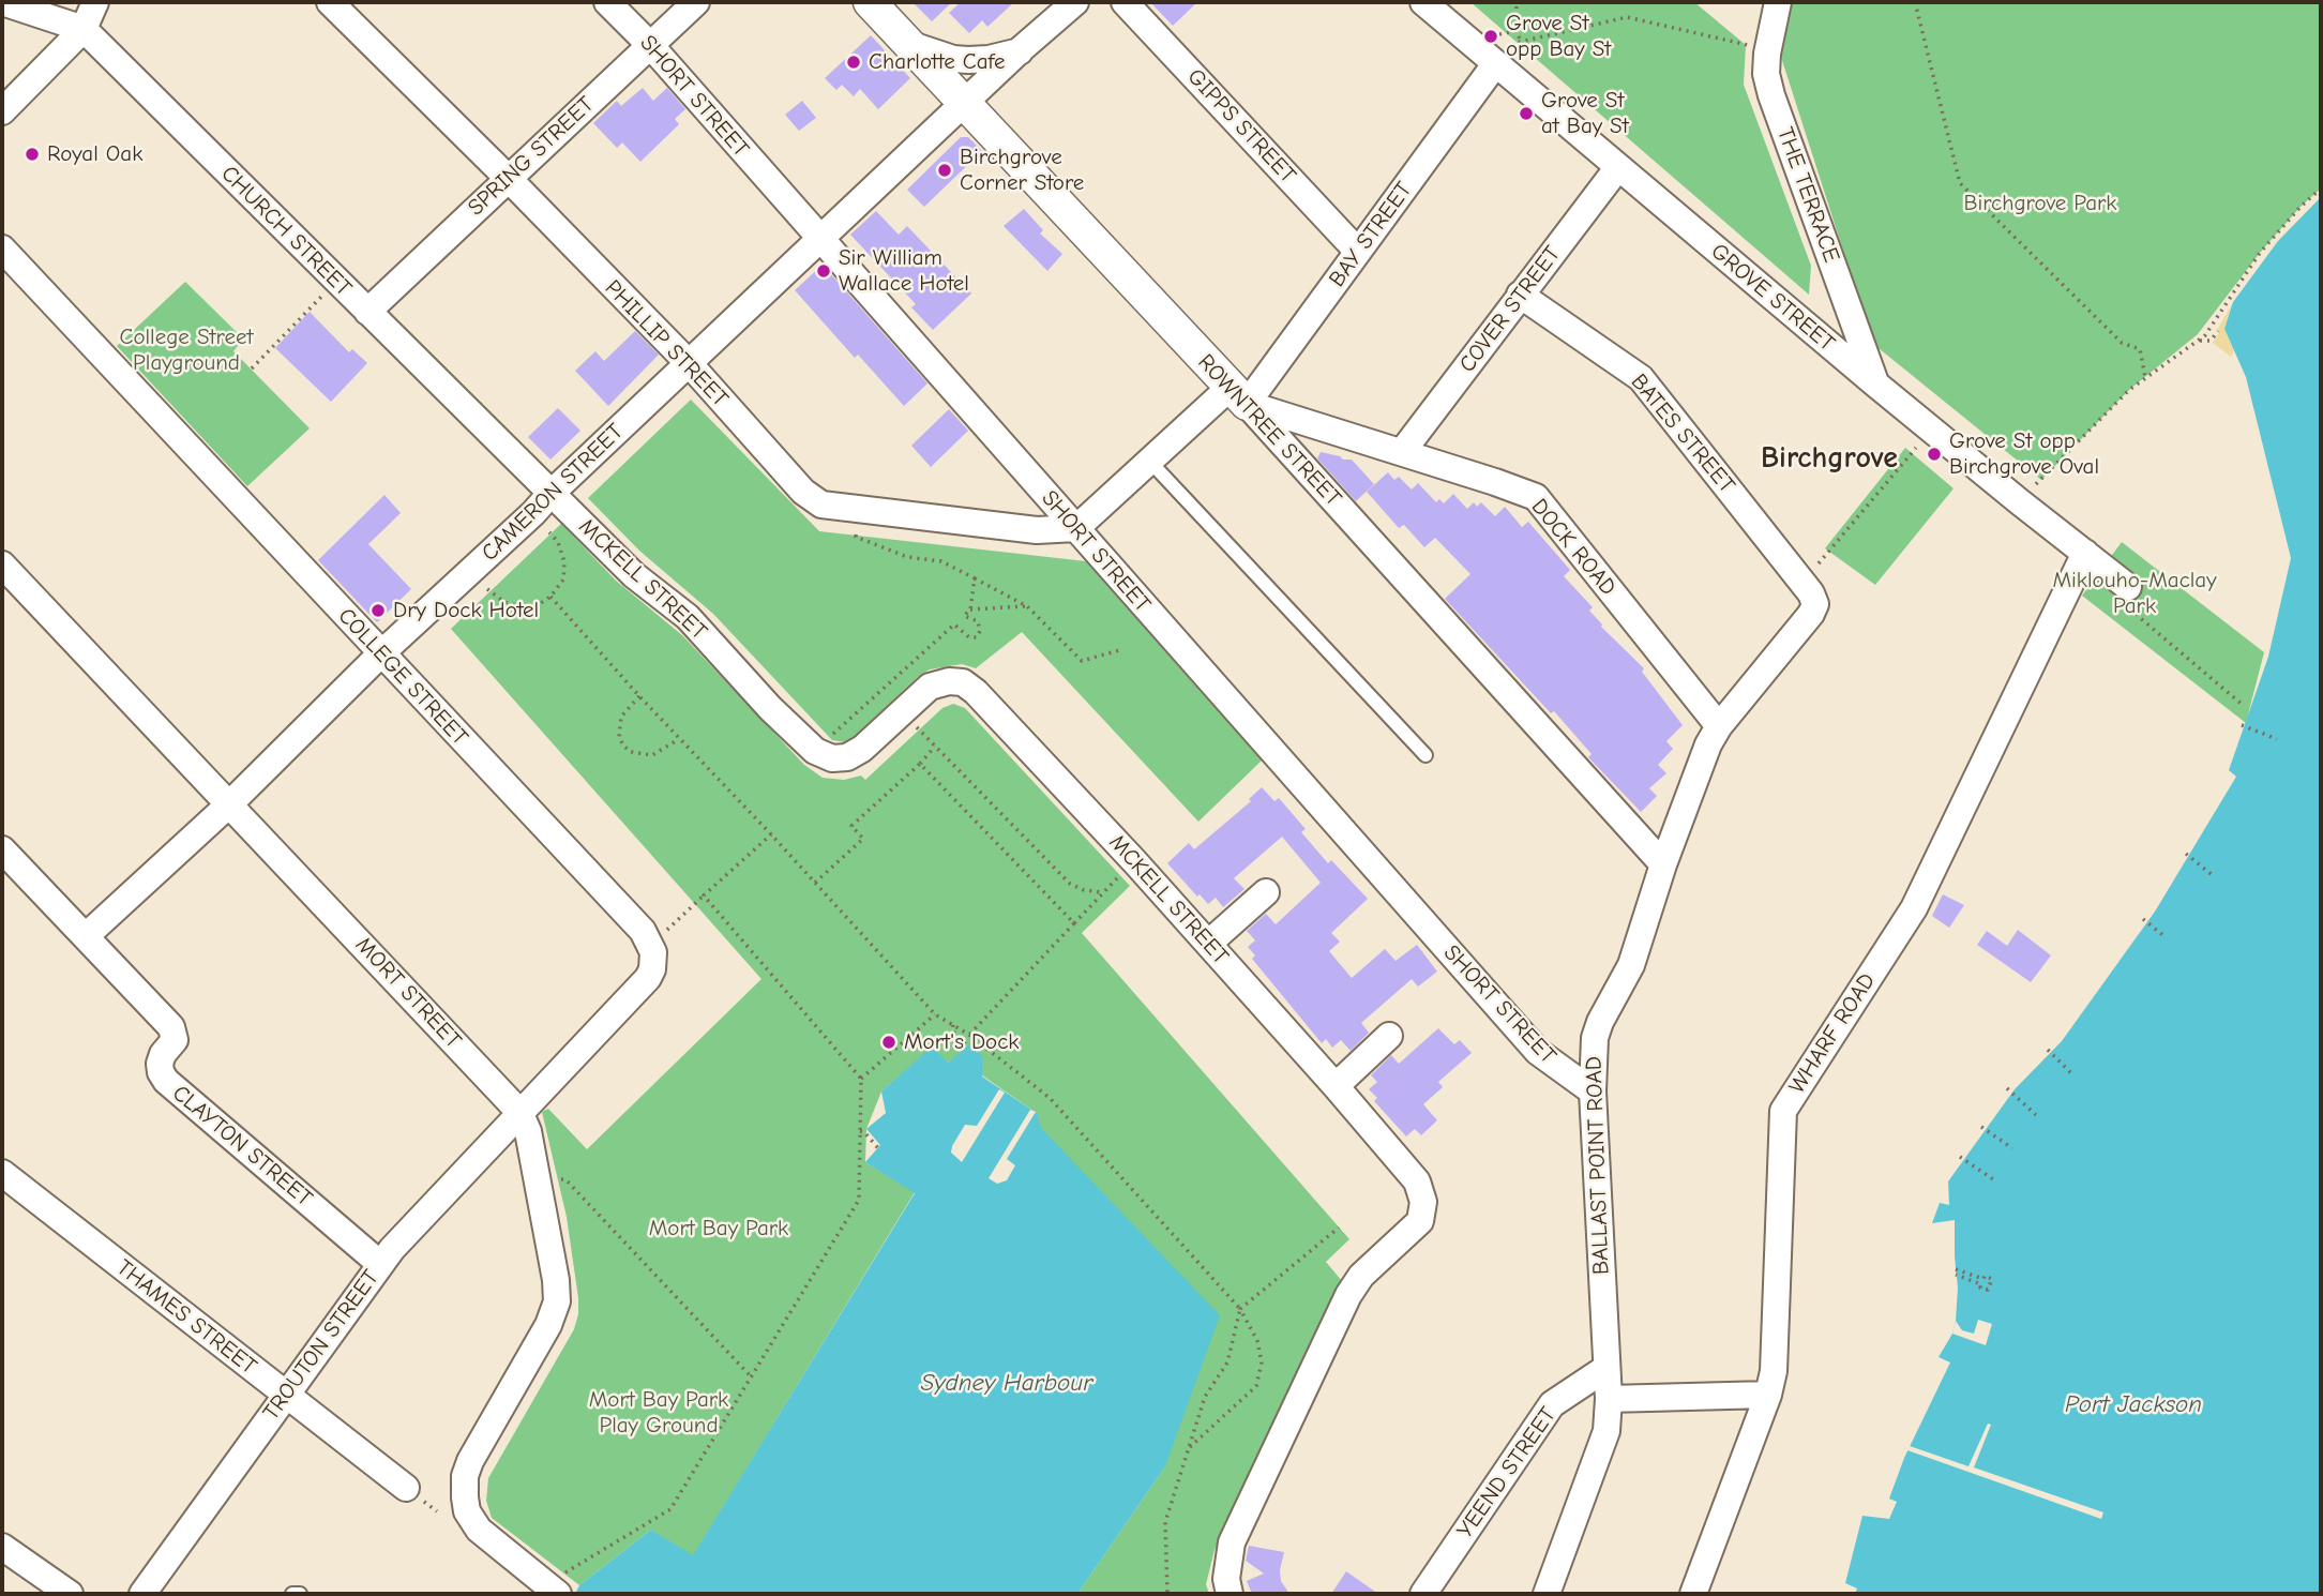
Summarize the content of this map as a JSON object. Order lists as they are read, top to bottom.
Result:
{
  "streets": {
    "street": [
      "SHORT STREET",
      "GIPPS STREET",
      "SPRING STREET",
      "THE TERRACE",
      "CHURCH STREET",
      "BAY STREET",
      "GROVE STREET",
      "COVER STREET",
      "PHILLIP STREET",
      "ROWNTREE STREET",
      "BATES STREET",
      "CAMERON STREET",
      "DOCK ROAD",
      "MCKELL STREET",
      "COLLEGE STREET",
      "MORT STREET",
      "WHARF ROAD",
      "CLAYTON STREET",
      "BALLAST POINT ROAD",
      "THAMES STREET",
      "TROUTON STREET",
      "YEEND STREET"
    ]
  },
  "crossings": [
    ["SHORT STREET", "SPRING STREET"],
    ["SHORT STREET", "BAY STREET"],
    ["SHORT STREET", "PHILLIP STREET"],
    ["SHORT STREET", "CAMERON STREET"],
    ["SHORT STREET", "BALLAST POINT ROAD"],
    ["GIPPS STREET", "BAY STREET"],
    ["SPRING STREET", "CHURCH STREET"],
    ["SPRING STREET", "PHILLIP STREET"],
    ["THE TERRACE", "GROVE STREET"],
    ["CHURCH STREET", "CAMERON STREET"],
    ["CHURCH STREET", "MCKELL STREET"],
    ["BAY STREET", "GROVE STREET"],
    ["BAY STREET", "PHILLIP STREET"],
    ["BAY STREET", "ROWNTREE STREET"],
    ["BAY STREET", "DOCK ROAD"],
    ["GROVE STREET", "COVER STREET"],
    ["GROVE STREET", "WHARF ROAD"],
    ["COVER STREET", "BATES STREET"],
    ["COVER STREET", "DOCK ROAD"],
    ["PHILLIP STREET", "CAMERON STREET"],
    ["ROWNTREE STREET", "CAMERON STREET"],
    ["ROWNTREE STREET", "DOCK ROAD"],
    ["ROWNTREE STREET", "BALLAST POINT ROAD"],
    ["BATES STREET", "BALLAST POINT ROAD"],
    ["CAMERON STREET", "MCKELL STREET"],
    ["CAMERON STREET", "COLLEGE STREET"],
    ["CAMERON STREET", "MORT STREET"],
    ["CAMERON STREET", "CLAYTON STREET"],
    ["DOCK ROAD", "BALLAST POINT ROAD"],
    ["MORT STREET", "TROUTON STREET"],
    ["CLAYTON STREET", "TROUTON STREET"],
    ["BALLAST POINT ROAD", "YEEND STREET"],
    ["THAMES STREET", "TROUTON STREET"]
  ],
  "districts": ["Birchgrove"],
  "water": ["Sydney Harbour", "Port Jackson"],
  "parks": [
    "Birchgrove Park",
    "College Street Playground",
    "Miklouho-Maclay Park",
    "Mort Bay Park",
    "Mort Bay Park Play Ground"
  ],
  "places": [
    "Grove St opp Bay St",
    "Charlotte Cafe",
    "Grove St at Bay St",
    "Royal Oak",
    "Birchgrove Corner Store",
    "Sir William Wallace Hotel",
    "Grove St opp Birchgrove Oval",
    "Dry Dock Hotel",
    "Mort's Dock"
  ]
}
